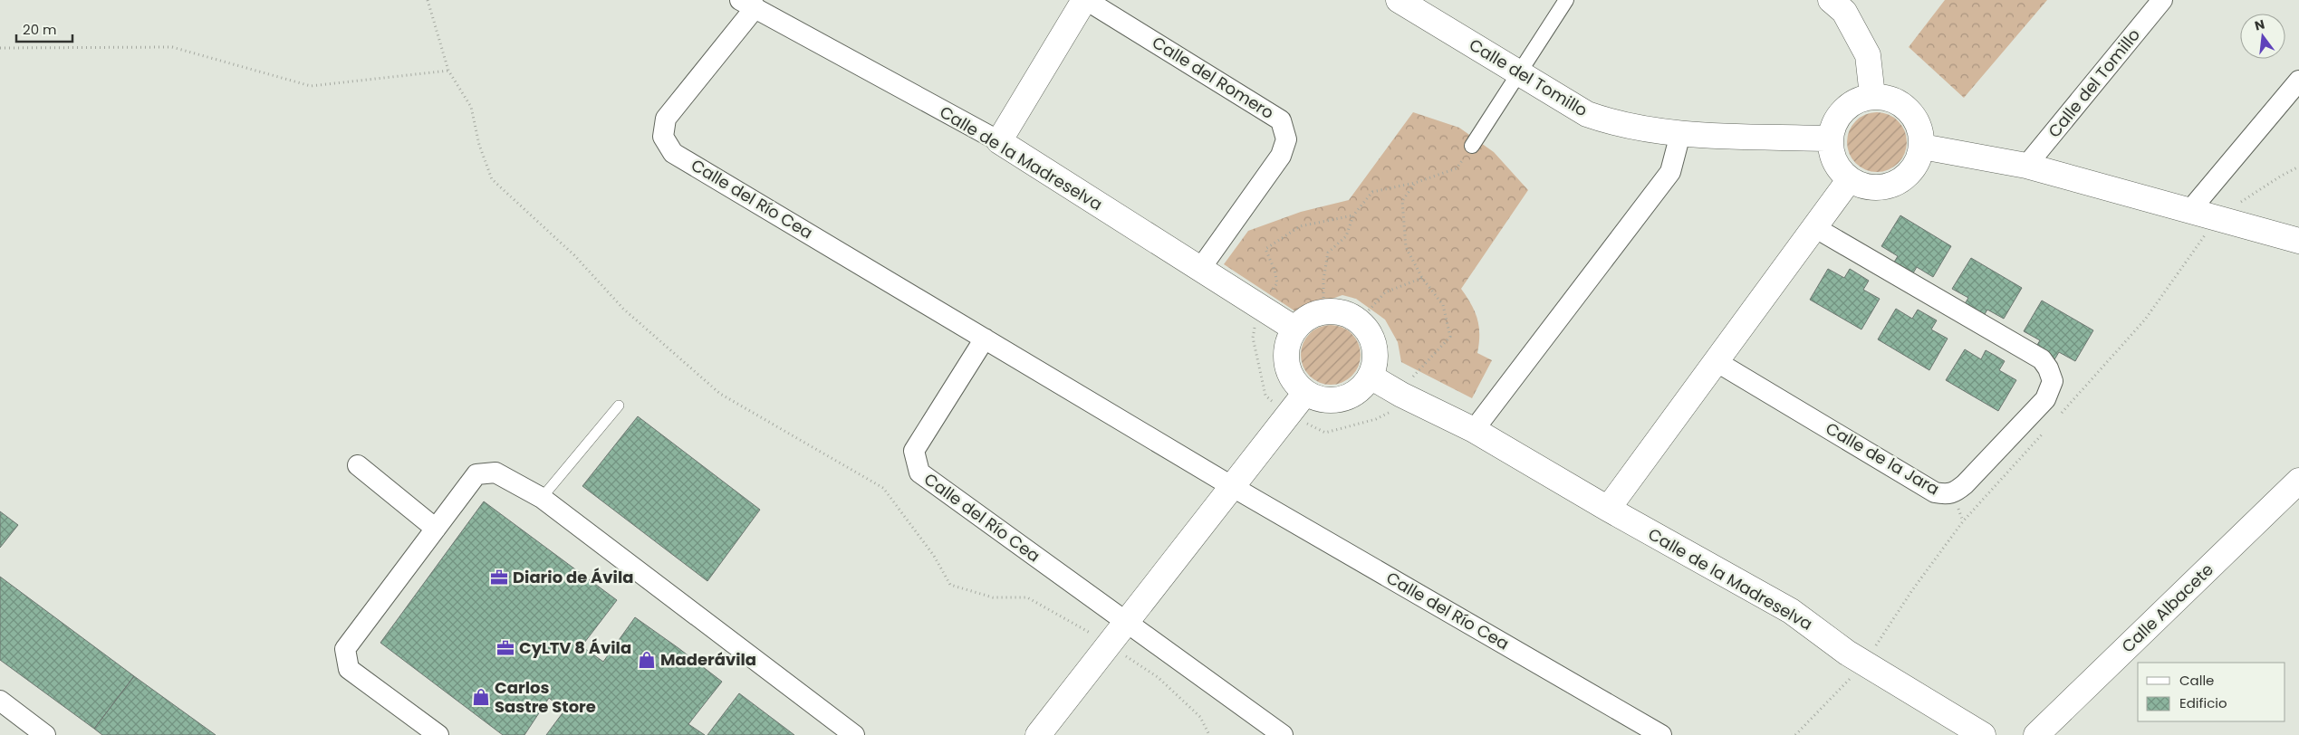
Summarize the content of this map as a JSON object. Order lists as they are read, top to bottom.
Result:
{
  "streets": {
    "street": [
      "Calle del Romero",
      "Calle del Tomillo",
      "Calle de la Madreselva",
      "Calle del Río Cea",
      "Calle de la Jara",
      "Calle Albacete"
    ]
  },
  "crossings": [
    ["Calle del Romero", "Calle de la Madreselva"],
    ["Calle de la Madreselva", "Calle del Río Cea"]
  ],
  "places": {
    "office": ["Diario de Ávila", "CyLTV 8 Ávila"],
    "shop": ["Maderávila", "Carlos Sastre Store"]
  },
  "legend": ["Calle", "Edificio"],
  "scale_bar": "20 m",
  "north": "top"
}
